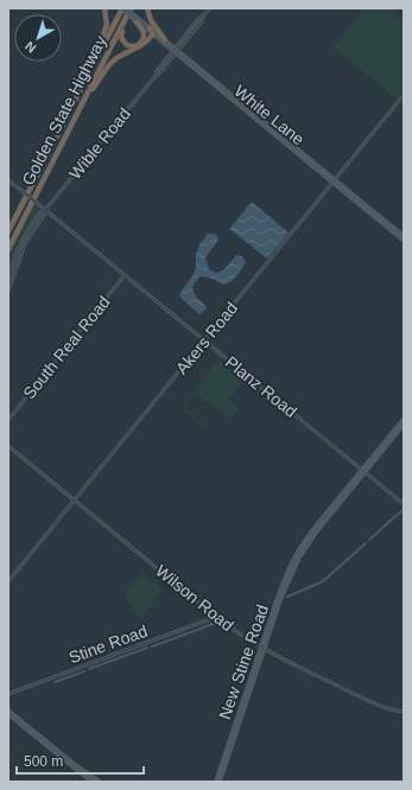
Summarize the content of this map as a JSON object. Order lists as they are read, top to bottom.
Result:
{
  "streets": {
    "highway": ["Golden State Highway"],
    "main road": ["White Lane", "New Stine Road"],
    "street": [
      "Wible Road",
      "Akers Road",
      "South Real Road",
      "Planz Road",
      "Wilson Road",
      "Stine Road"
    ]
  },
  "crossings": [
    ["Golden State Highway", "White Lane"],
    ["White Lane", "Wible Road"],
    ["White Lane", "Akers Road"],
    ["Wible Road", "Planz Road"],
    ["Akers Road", "Planz Road"],
    ["Akers Road", "Wilson Road"],
    ["South Real Road", "Planz Road"],
    ["Planz Road", "New Stine Road"],
    ["Wilson Road", "Stine Road"],
    ["Wilson Road", "New Stine Road"]
  ],
  "scale_bar": "500 m",
  "north": "bottom left"
}
